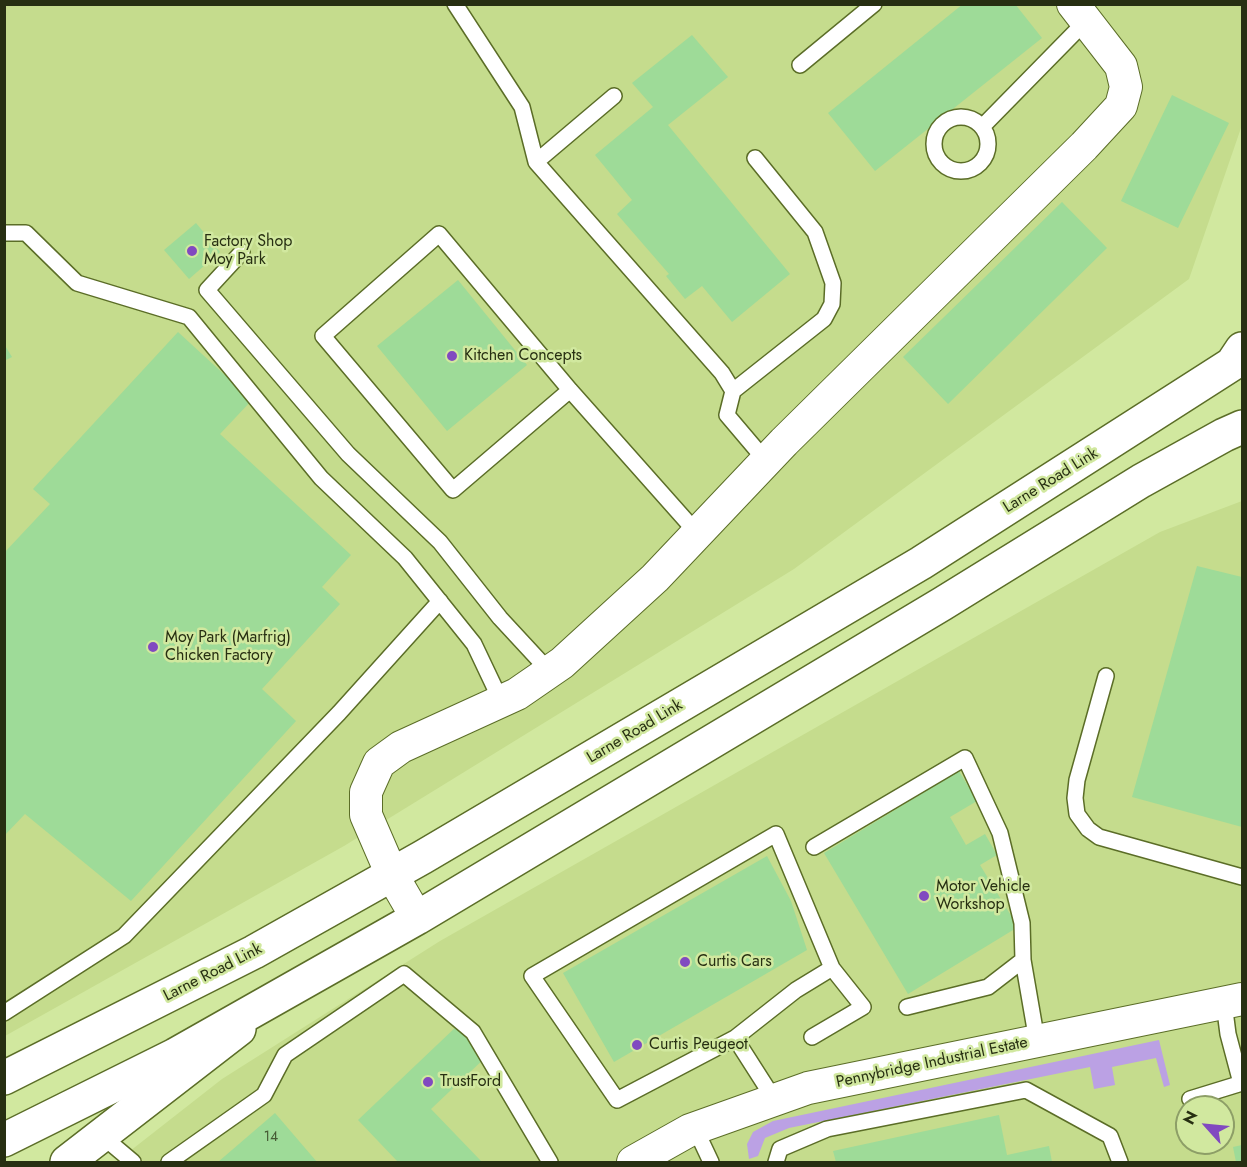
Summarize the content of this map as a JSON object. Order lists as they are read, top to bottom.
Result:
{
  "streets": {
    "main road": ["Larne Road Link"],
    "street": ["Pennybridge Industrial Estate"]
  },
  "places": [
    "Factory Shop Moy Park",
    "Kitchen Concepts",
    "Moy Park (Marfrig) Chicken Factory",
    "Motor Vehicle Workshop",
    "Curtis Cars",
    "Curtis Peugeot",
    "TrustFord"
  ],
  "house_numbers": ["14"],
  "north": "top left"
}
